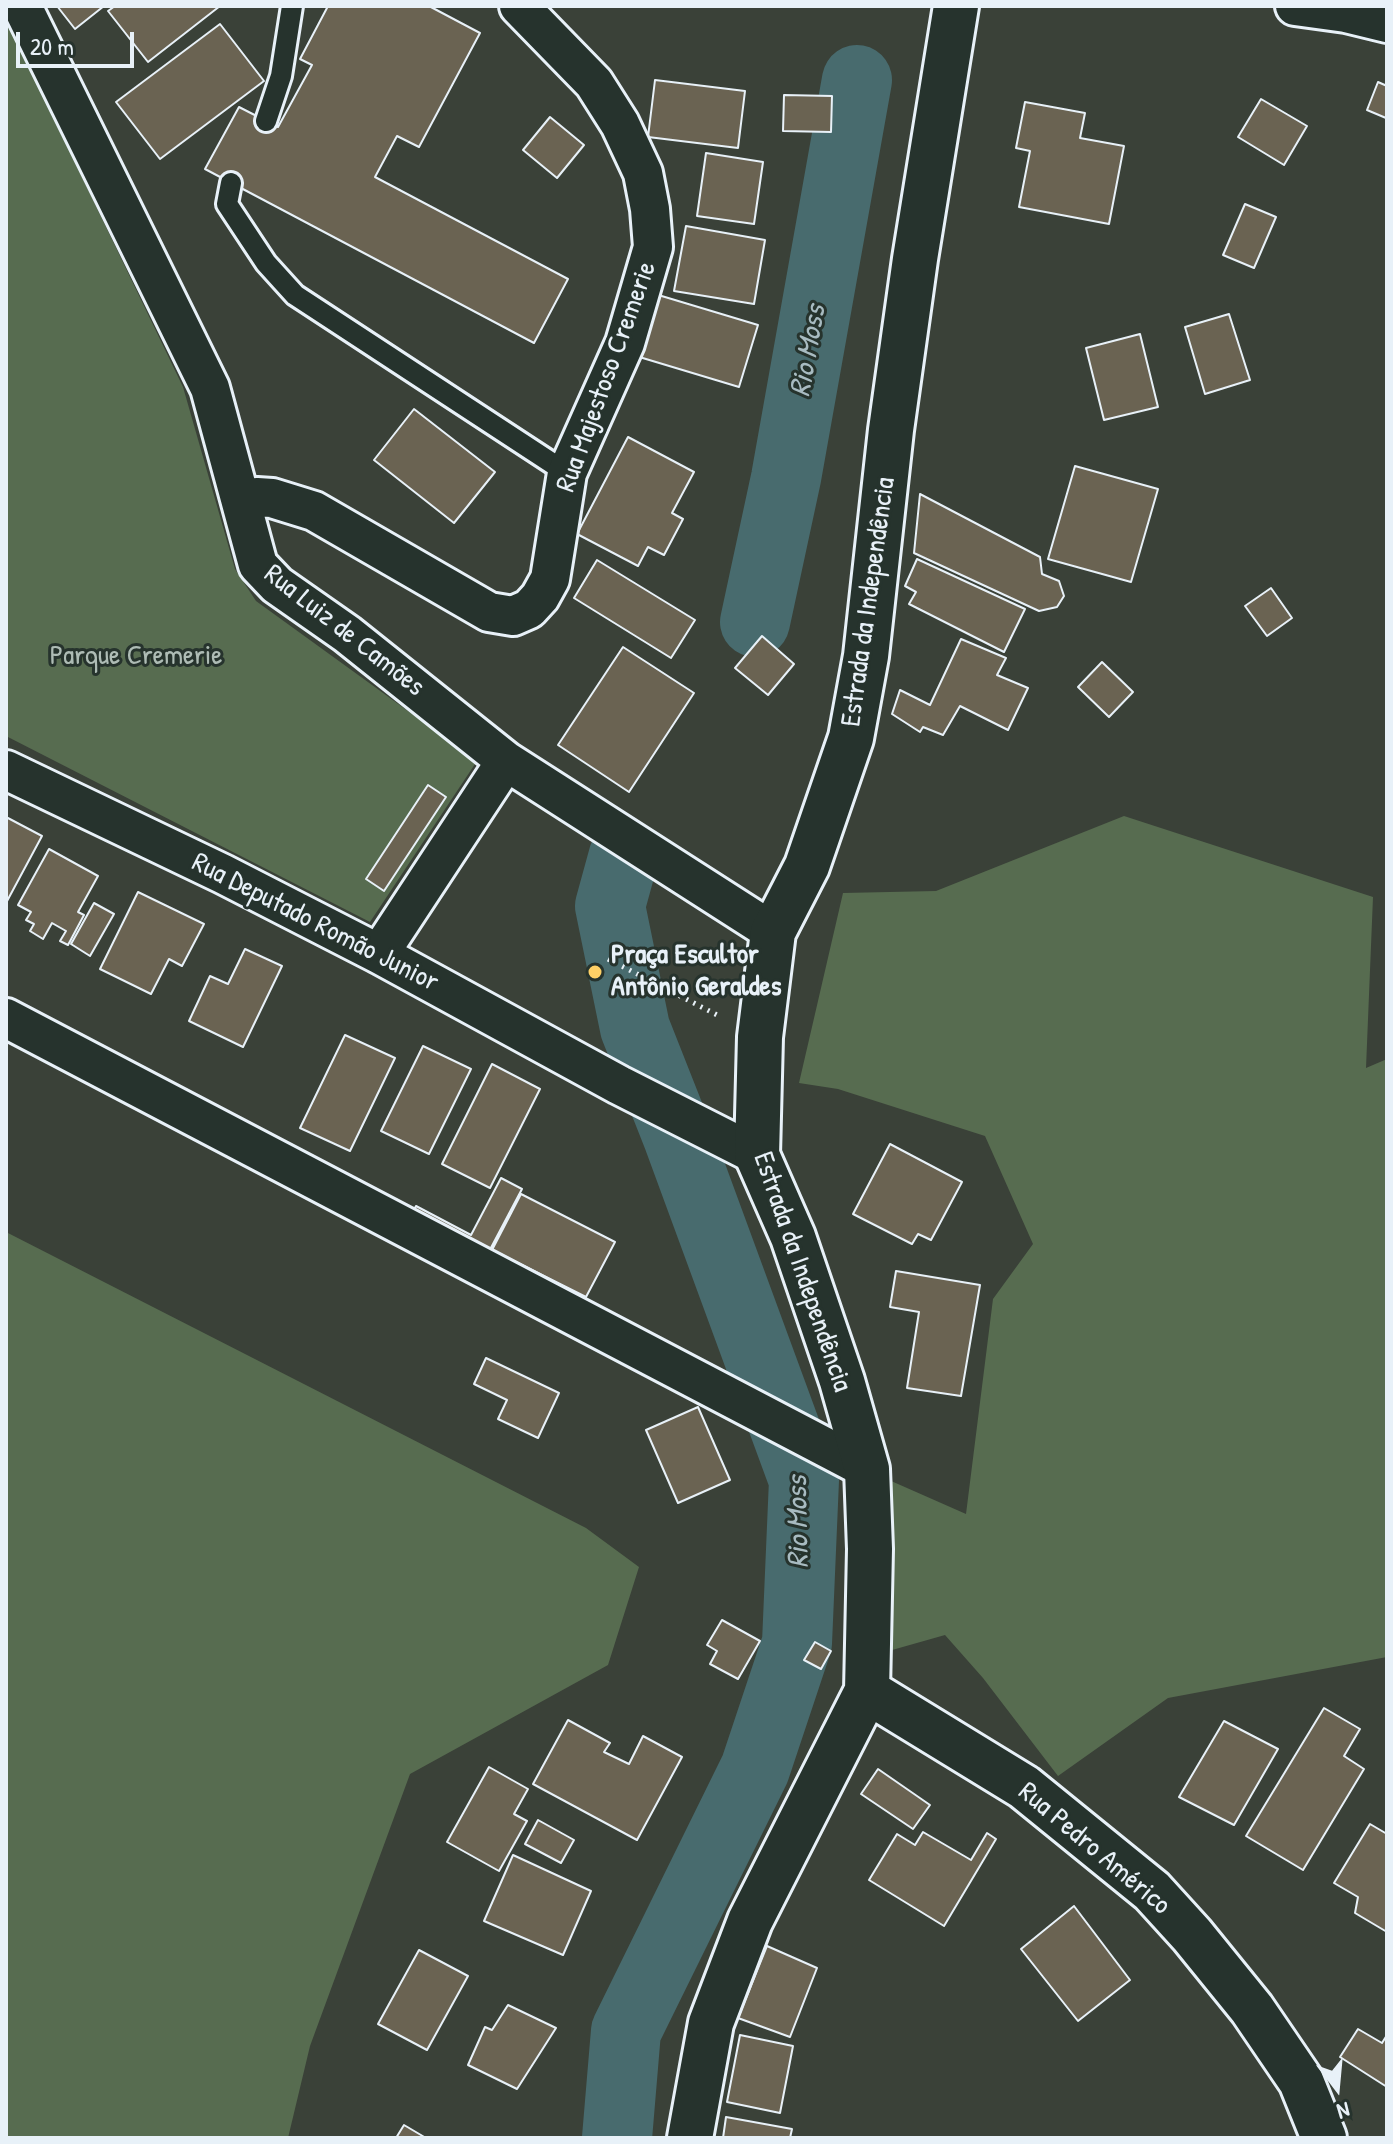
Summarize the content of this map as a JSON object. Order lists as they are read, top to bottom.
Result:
{
  "streets": {
    "street": [
      "Rua Majestoso Cremerie",
      "Estrada da Independência",
      "Rua Luiz de Camões",
      "Rua Deputado Romão Junior",
      "Rua Pedro Américo"
    ]
  },
  "crossings": [
    ["Rua Majestoso Cremerie", "Rua Luiz de Camões"],
    ["Estrada da Independência", "Rua Luiz de Camões"],
    ["Estrada da Independência", "Rua Deputado Romão Junior"],
    ["Estrada da Independência", "Rua Pedro Américo"]
  ],
  "water": ["Rio Moss"],
  "parks": ["Parque Cremerie"],
  "places": ["Praça Escultor Antônio Geraldes"],
  "scale_bar": "20 m",
  "north": "bottom"
}
